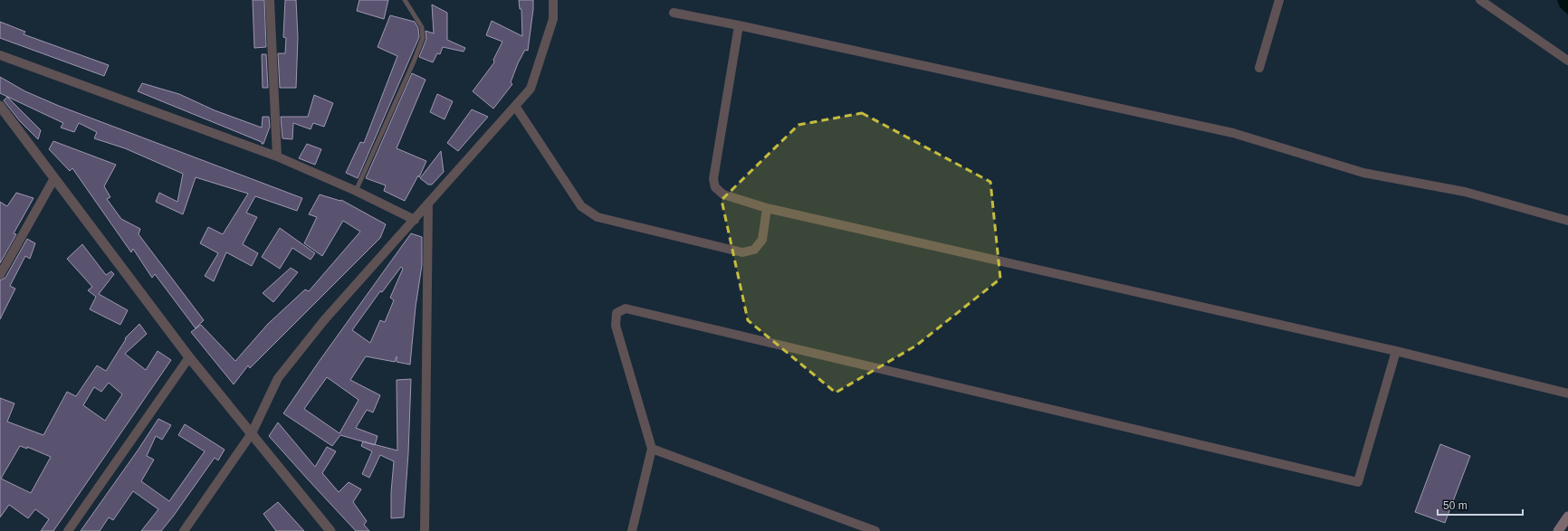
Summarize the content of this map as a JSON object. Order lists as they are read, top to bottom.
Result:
{
  "scale_bar": "50 m"
}
